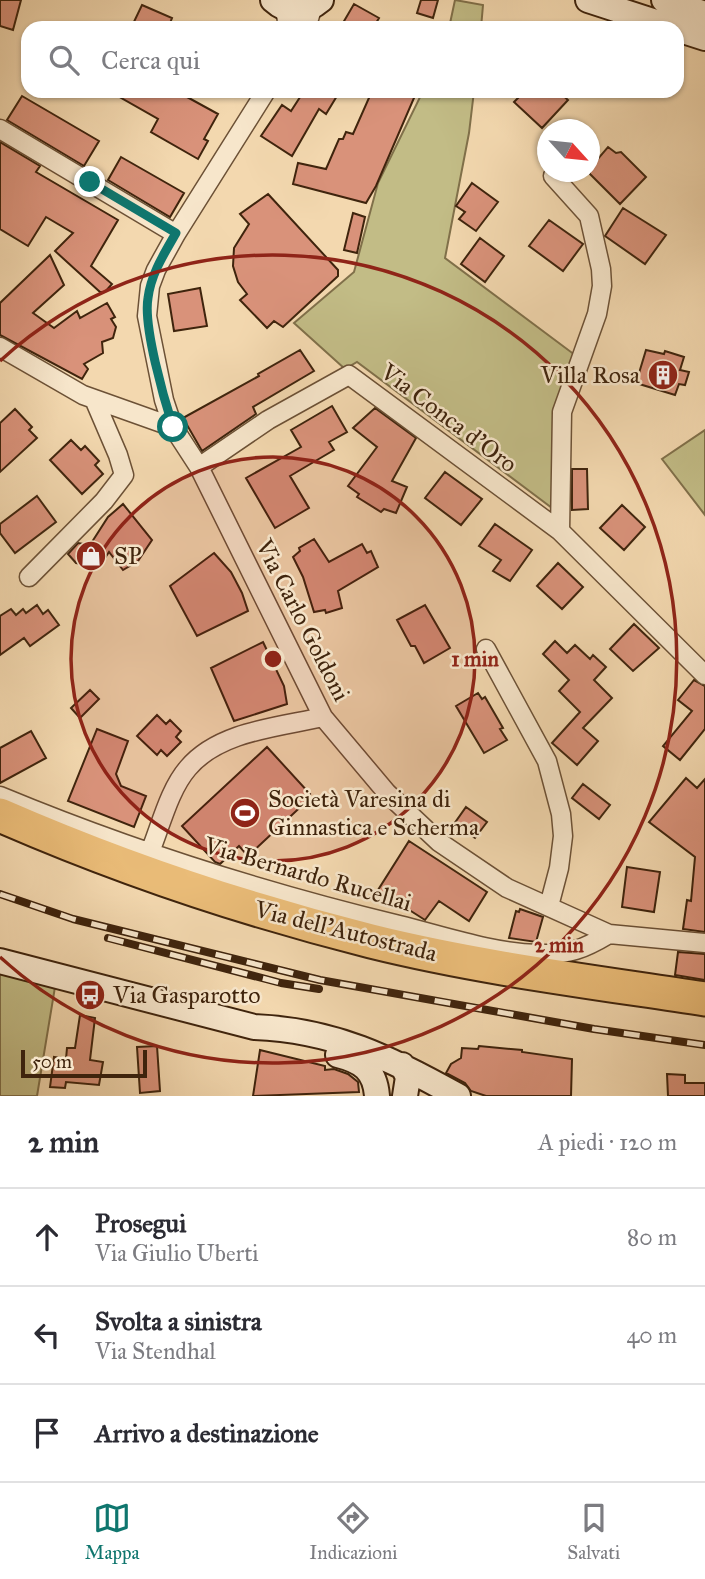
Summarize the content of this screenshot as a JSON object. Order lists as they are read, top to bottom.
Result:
{
  "streets": {
    "highway": ["Via dell'Autostrada"],
    "street": ["Via Conca d'Oro", "Via Carlo Goldoni", "Via Bernardo Rucellai"]
  },
  "crossings": [
    ["Via Conca d'Oro", "Via Carlo Goldoni"],
    ["Via Carlo Goldoni", "Via Bernardo Rucellai"]
  ],
  "places": {
    "building": ["Villa Rosa"],
    "shop": ["SP"],
    "sports": ["Società Varesina di Ginnastica e Scherma"],
    "bus stop": ["Via Gasparotto"]
  },
  "scale_bar": "50 m",
  "north": "bottom right",
  "page": {
    "search": "Cerca qui",
    "scale": "50 m",
    "heading": ["2 min", "A piedi · 120 m"],
    "list": [
      ["Prosegui", "Via Giulio Uberti", "80 m"],
      ["Svolta a sinistra", "Via Stendhal", "40 m"],
      "Arrivo a destinazione"
    ],
    "nav": ["Mappa", "Indicazioni", "Salvati"]
  },
  "rings": ["1 min", "2 min"]
}
